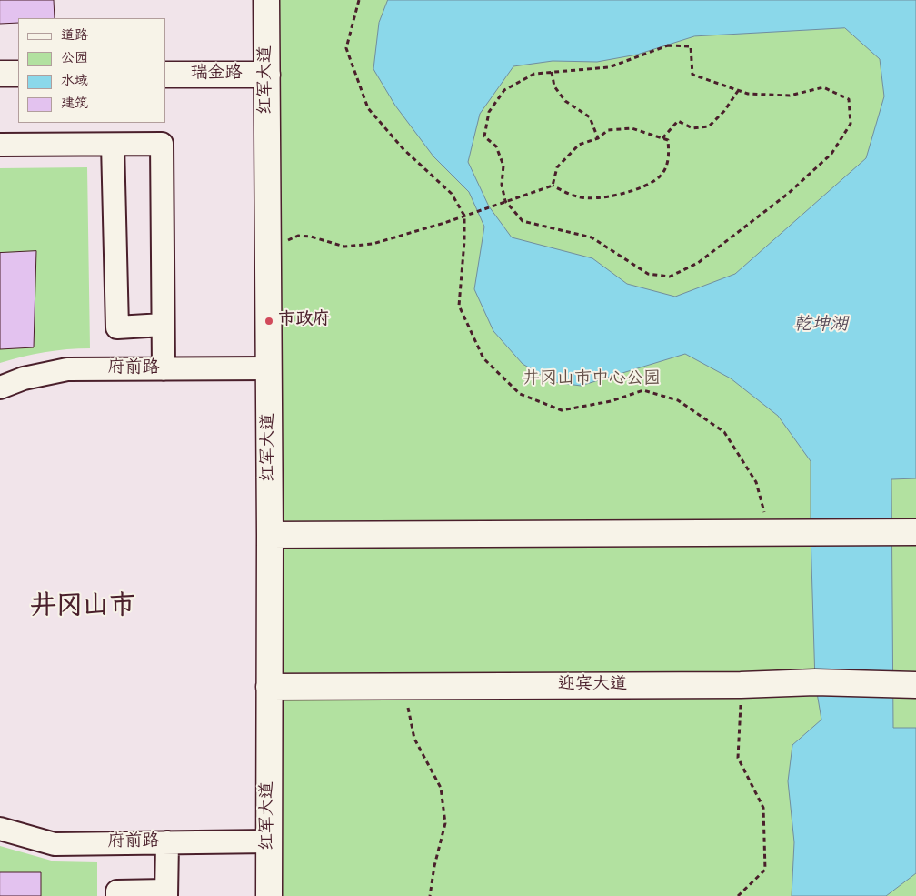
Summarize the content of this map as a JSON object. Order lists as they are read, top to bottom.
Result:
{
  "streets": {
    "main road": ["瑞金路", "红军大道", "迎宾大道"],
    "lane": ["府前路"]
  },
  "crossings": [
    ["瑞金路", "红军大道"],
    ["红军大道", "府前路"],
    ["红军大道", "迎宾大道"]
  ],
  "districts": ["井冈山市"],
  "water": ["乾坤湖"],
  "parks": ["井冈山市中心公园"],
  "places": ["市政府"],
  "legend": [
    "道路",
    "公园",
    "水域",
    "建筑"
  ]
}
